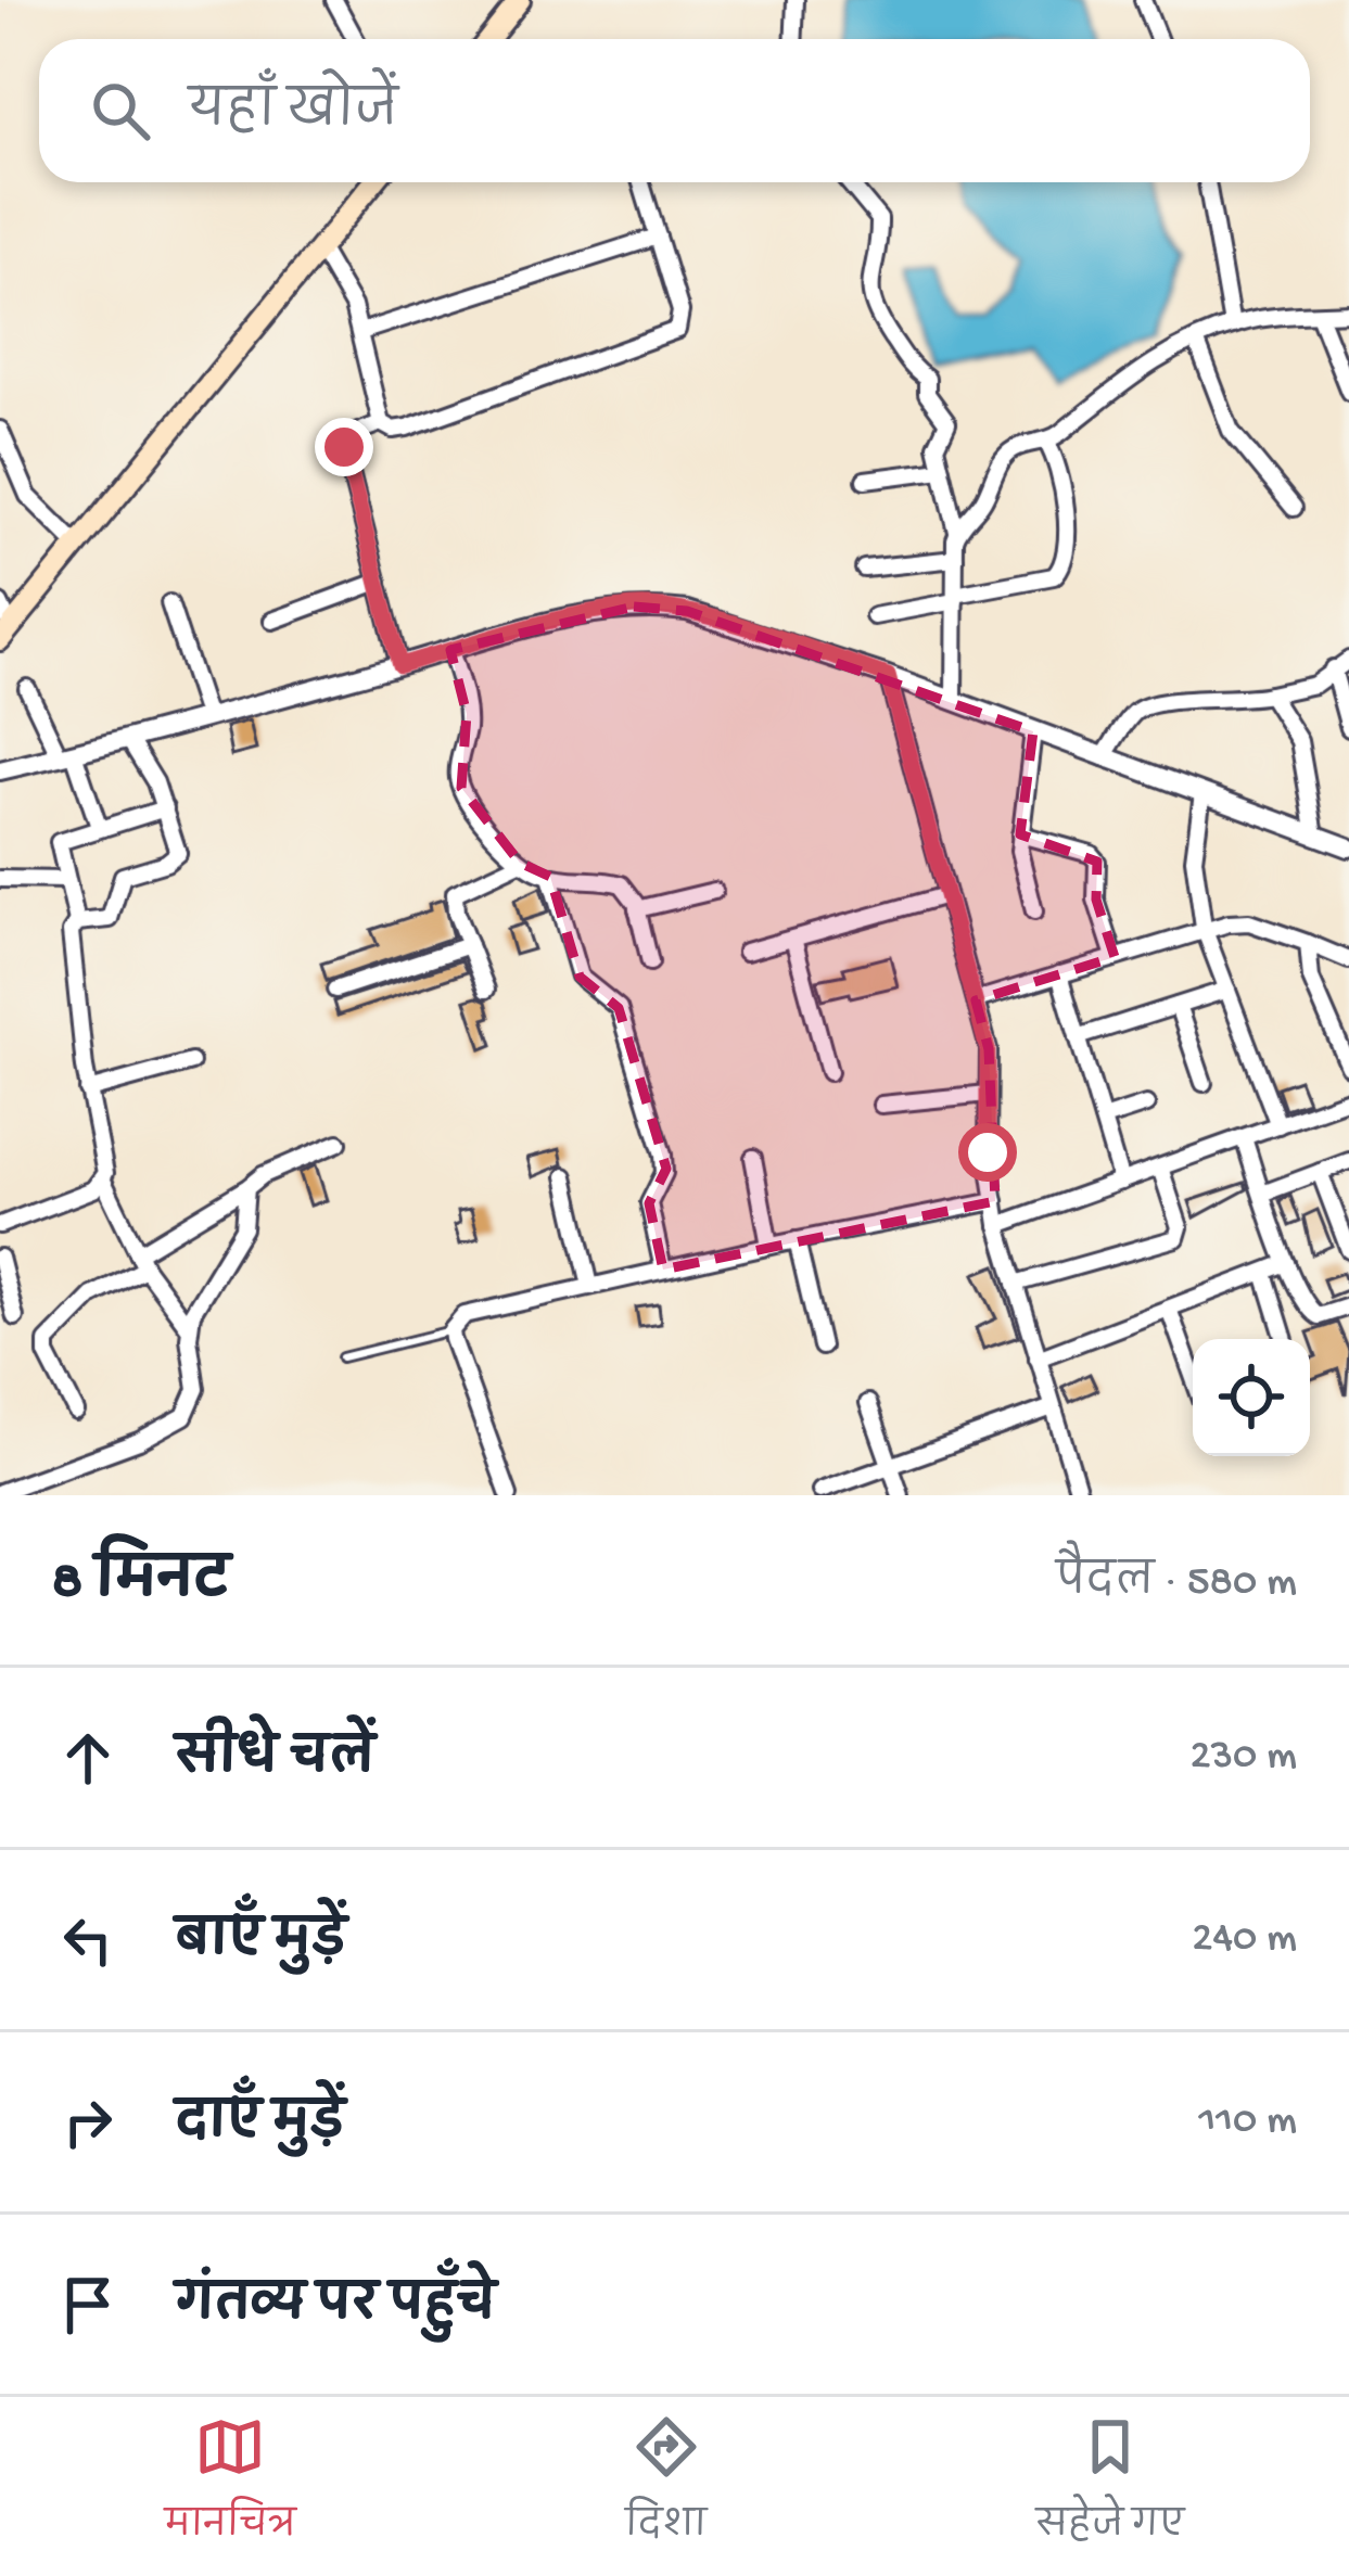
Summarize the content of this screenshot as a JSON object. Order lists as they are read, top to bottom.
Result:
{
  "page": {
    "search": "यहाँ खोजें",
    "heading": ["8 मिनट", "पैदल · 580 m"],
    "list": [
      ["सीधे चलें", "230 m"],
      ["बाएँ मुड़ें", "240 m"],
      ["दाएँ मुड़ें", "110 m"],
      "गंतव्य पर पहुँचे"
    ],
    "nav": ["मानचित्र", "दिशा", "सहेजे गए"]
  }
}
